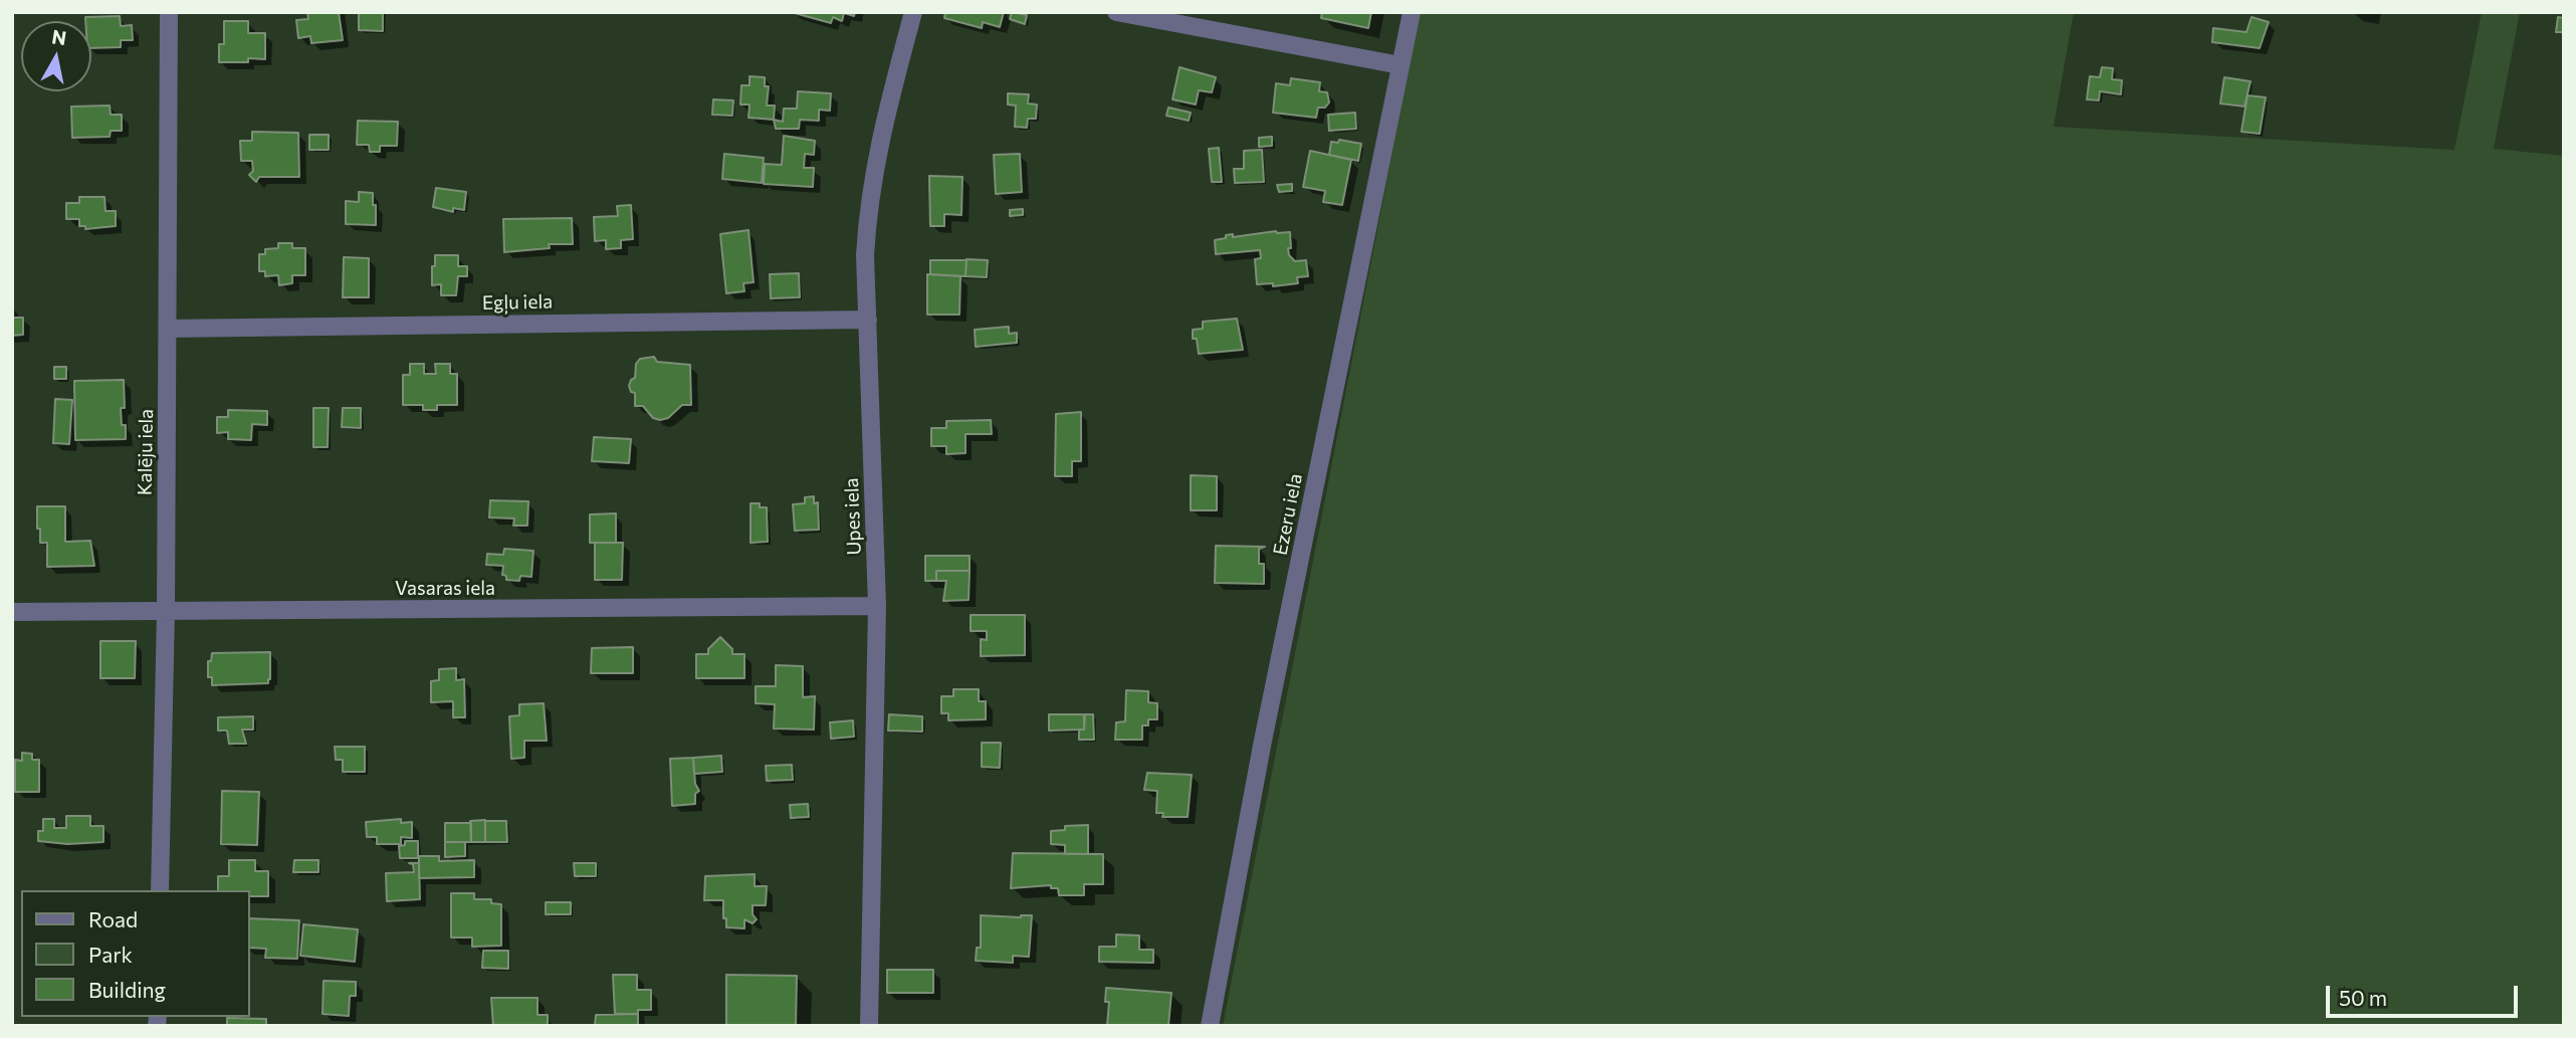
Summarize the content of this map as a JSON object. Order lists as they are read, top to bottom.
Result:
{
  "streets": {
    "street": [
      "Egļu iela",
      "Kalēju iela",
      "Ezeru iela",
      "Upes iela",
      "Vasaras iela"
    ]
  },
  "crossings": [
    ["Egļu iela", "Kalēju iela"],
    ["Egļu iela", "Upes iela"],
    ["Kalēju iela", "Vasaras iela"],
    ["Upes iela", "Vasaras iela"]
  ],
  "legend": ["Road", "Park", "Building"],
  "scale_bar": "50 m",
  "north": "top"
}
